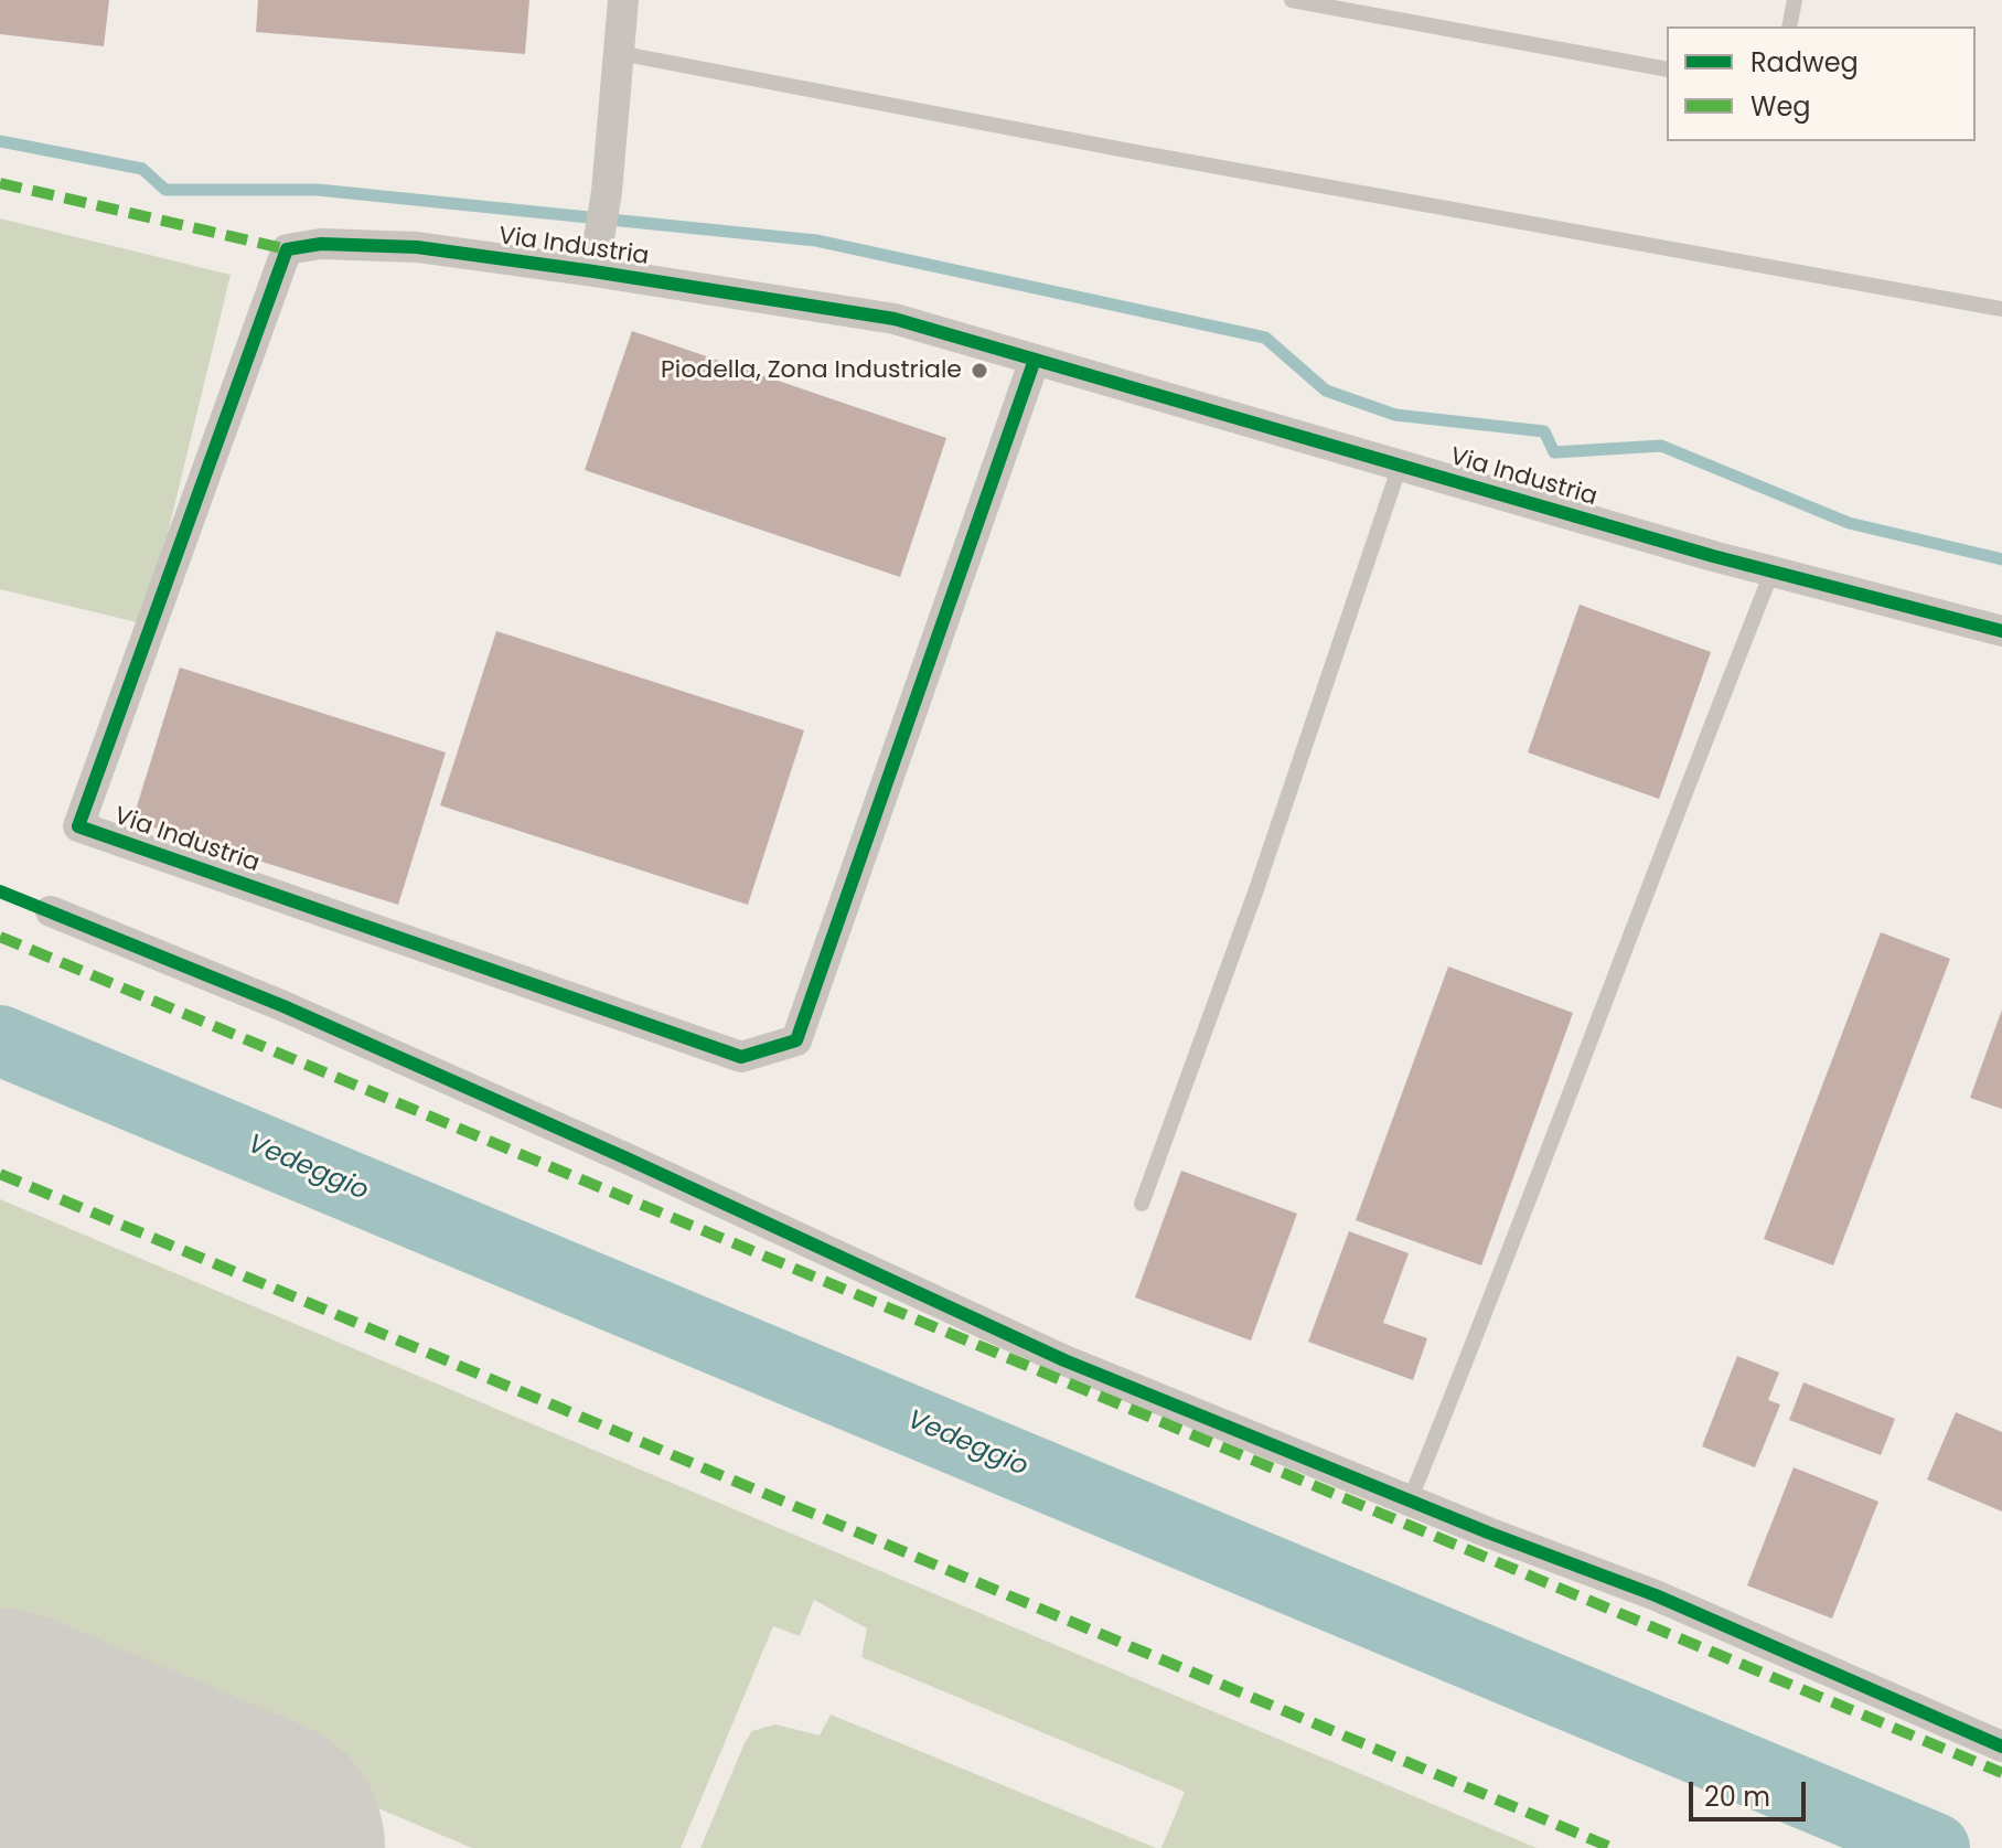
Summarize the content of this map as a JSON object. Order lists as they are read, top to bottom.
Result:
{
  "streets": {
    "street": ["Via Industria"]
  },
  "water": ["Vedeggio"],
  "places": ["Piodella, Zona Industriale"],
  "legend": ["Radweg", "Weg"],
  "scale_bar": "20 m"
}
